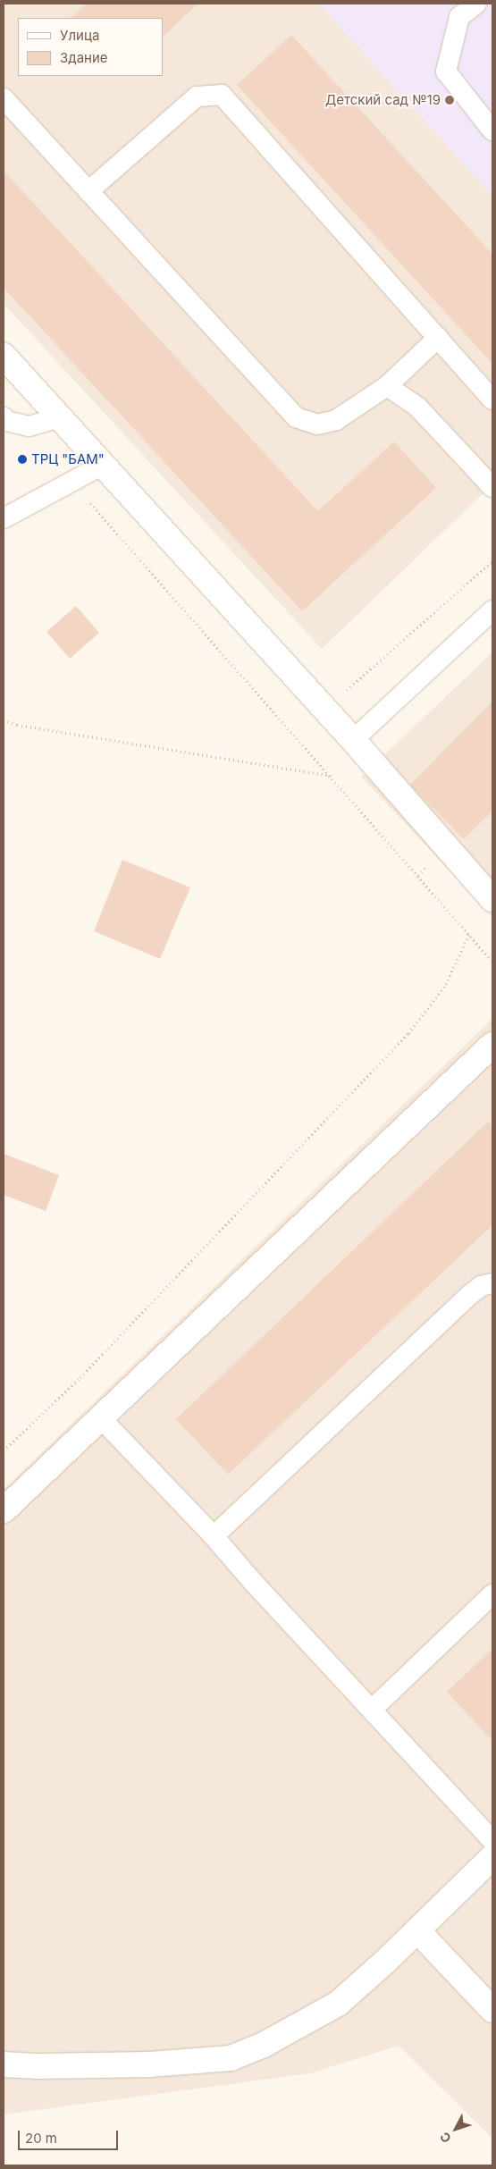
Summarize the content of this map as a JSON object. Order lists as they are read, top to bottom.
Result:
{
  "places": ["Детский сад №19", "ТРЦ \"БАМ\""],
  "legend": ["Улица", "Здание"],
  "scale_bar": "20 m",
  "north": "bottom left"
}
